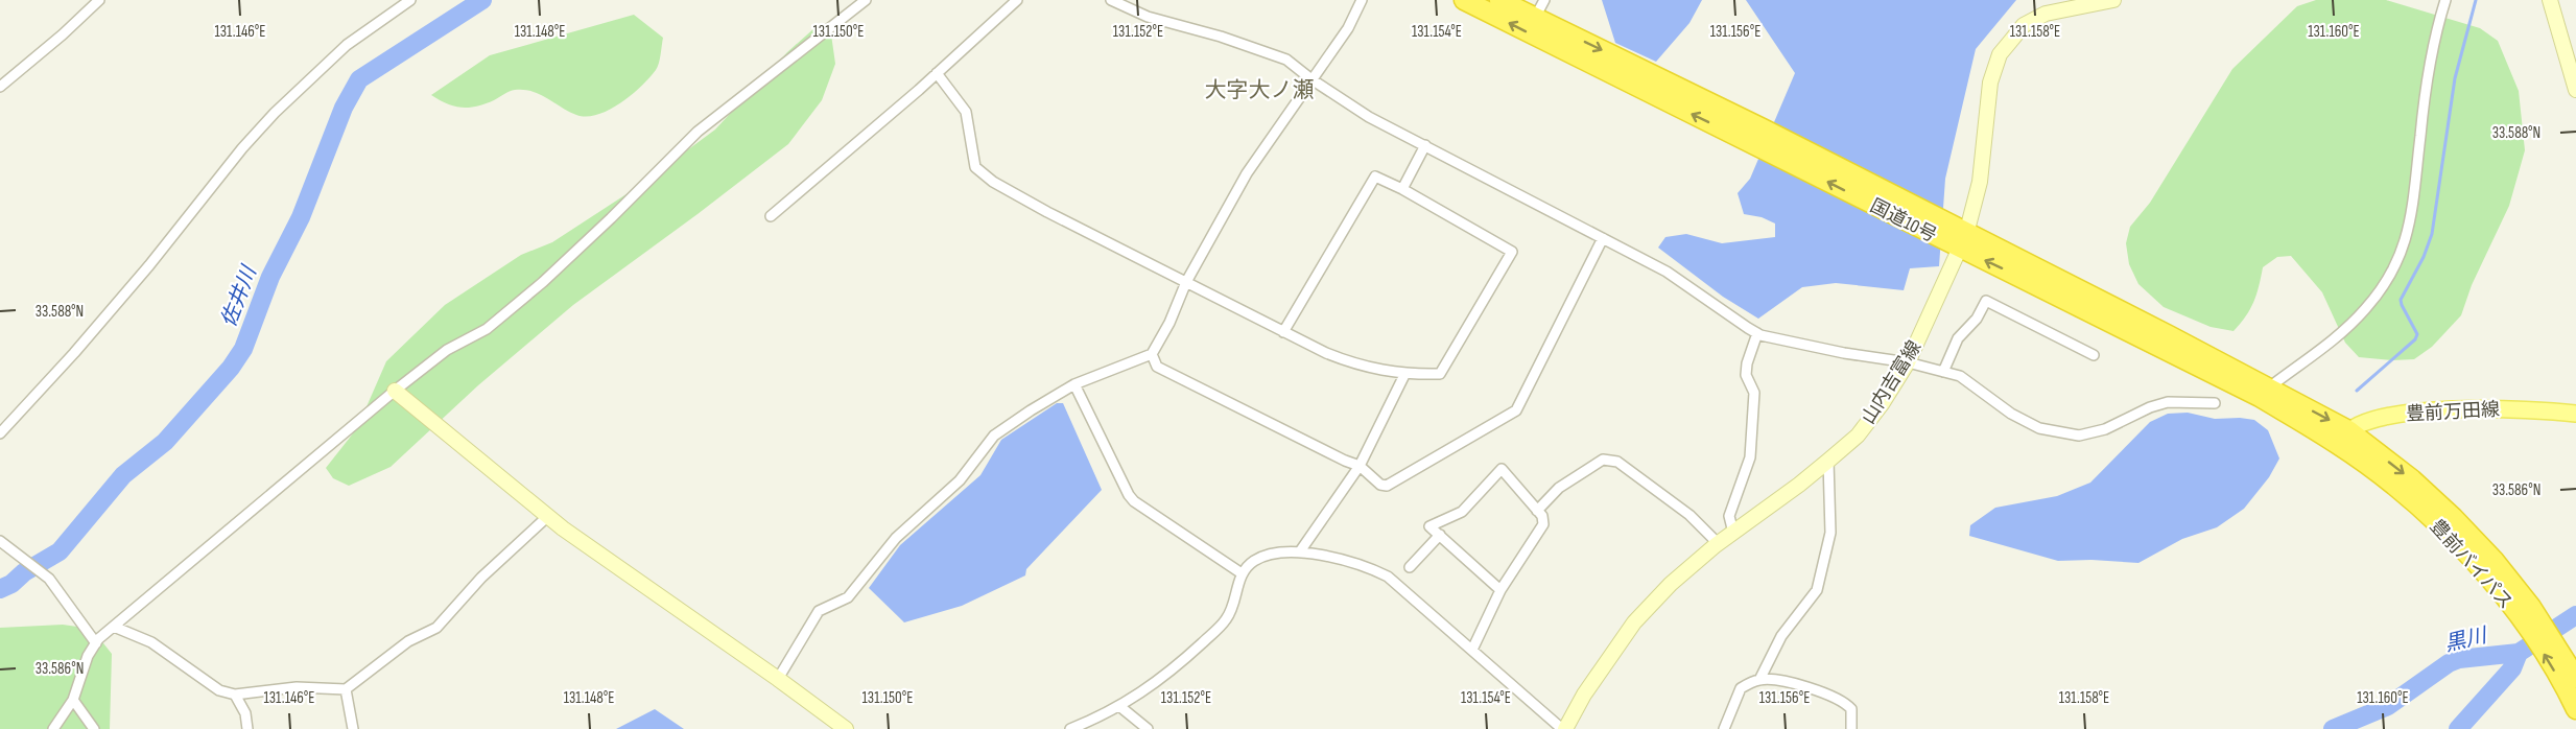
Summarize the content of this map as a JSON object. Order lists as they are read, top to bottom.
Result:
{
  "streets": {
    "highway": ["国道10号", "豊前バイパス"],
    "main road": ["山内吉富線", "豊前万田線"]
  },
  "crossings": [
    ["国道10号", "山内吉富線"],
    ["国道10号", "豊前万田線"],
    ["国道10号", "豊前バイパス"],
    ["豊前万田線", "豊前バイパス"]
  ],
  "districts": ["大字大ノ瀬"],
  "water": ["佐井川", "黒川"],
  "coordinates": [
    "131.148°E",
    "131.158°E",
    "131.160°E",
    "131.146°E",
    "131.150°E",
    "131.152°E",
    "131.154°E",
    "131.156°E",
    "33.588°N",
    "33.586°N"
  ]
}
